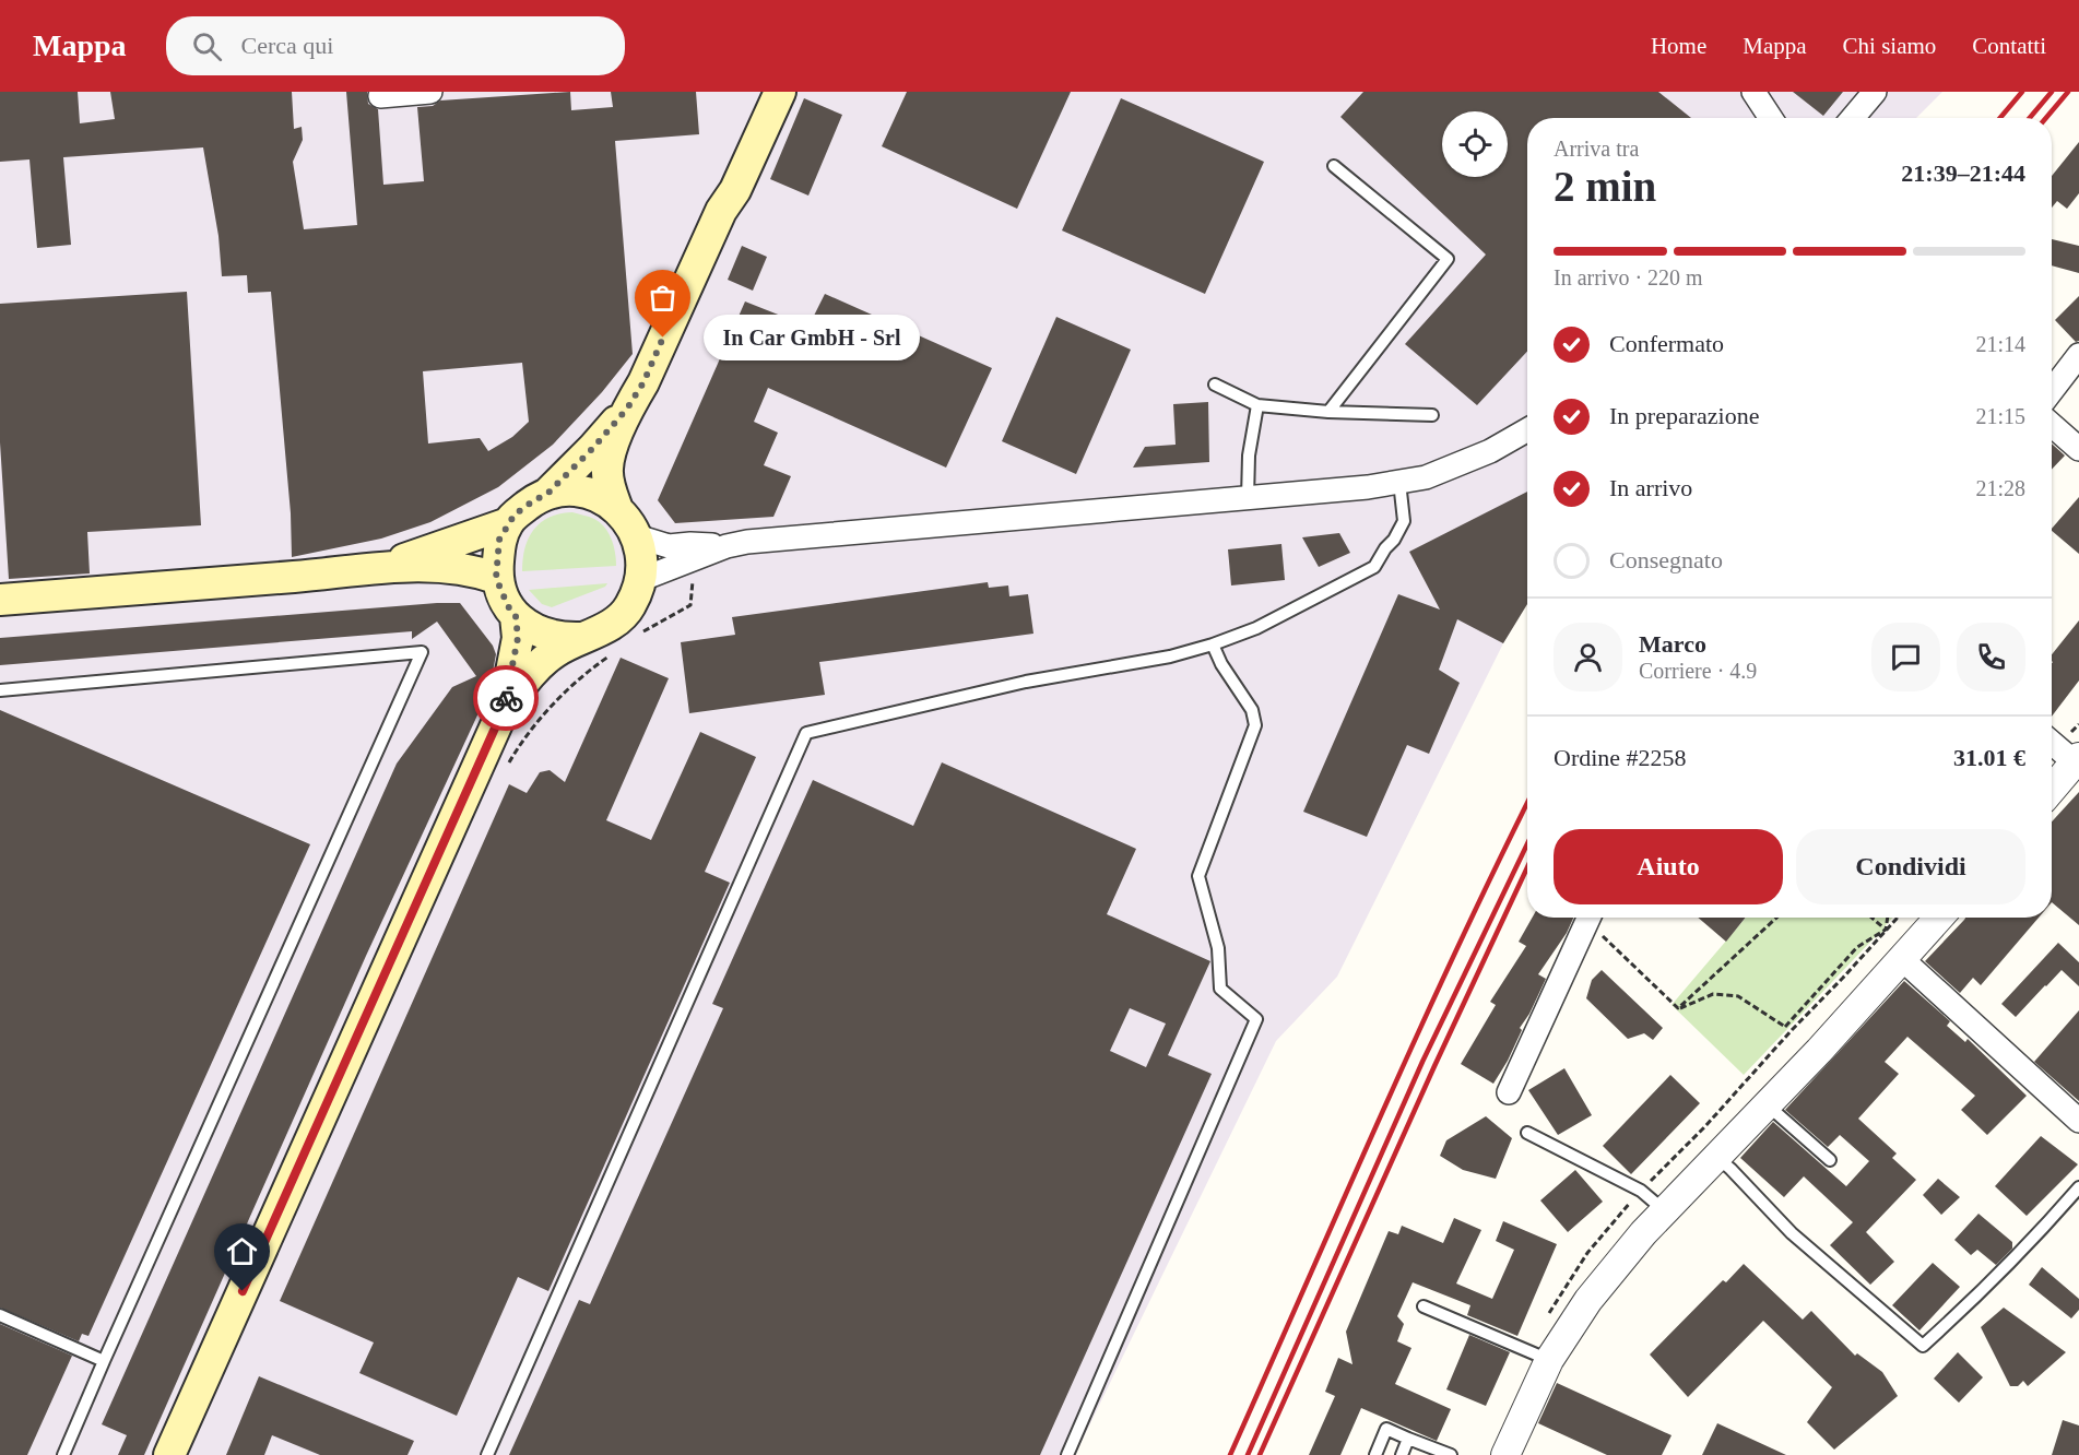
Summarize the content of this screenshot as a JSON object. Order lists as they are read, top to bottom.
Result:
{
  "places": ["In Car GmbH - Srl"],
  "page": {
    "header": "Mappa",
    "search": "Cerca qui",
    "nav": [
      "Home",
      "Mappa",
      "Chi siamo",
      "Contatti"
    ],
    "heading": ["2 min", "Arriva tra", "21:39–21:44"],
    "panel": [
      "Marco",
      "Corriere · 4.9",
      "Ordine #2258",
      "31.01 €"
    ],
    "bar": "In arrivo · 220 m",
    "list": [
      ["Confermato", "21:14"],
      ["In preparazione", "21:15"],
      ["In arrivo", "21:28"],
      "Consegnato"
    ],
    "bubble": "In Car GmbH - Srl",
    "buttons": ["Aiuto", "Condividi"]
  }
}
